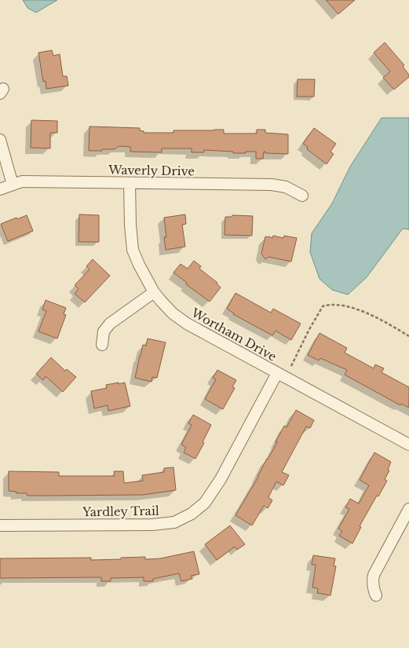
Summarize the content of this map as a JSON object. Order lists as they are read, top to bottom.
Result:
{
  "streets": {
    "street": ["Waverly Drive", "Wortham Drive", "Yardley Trail"]
  },
  "crossings": [
    ["Waverly Drive", "Wortham Drive"],
    ["Wortham Drive", "Yardley Trail"]
  ]
}
